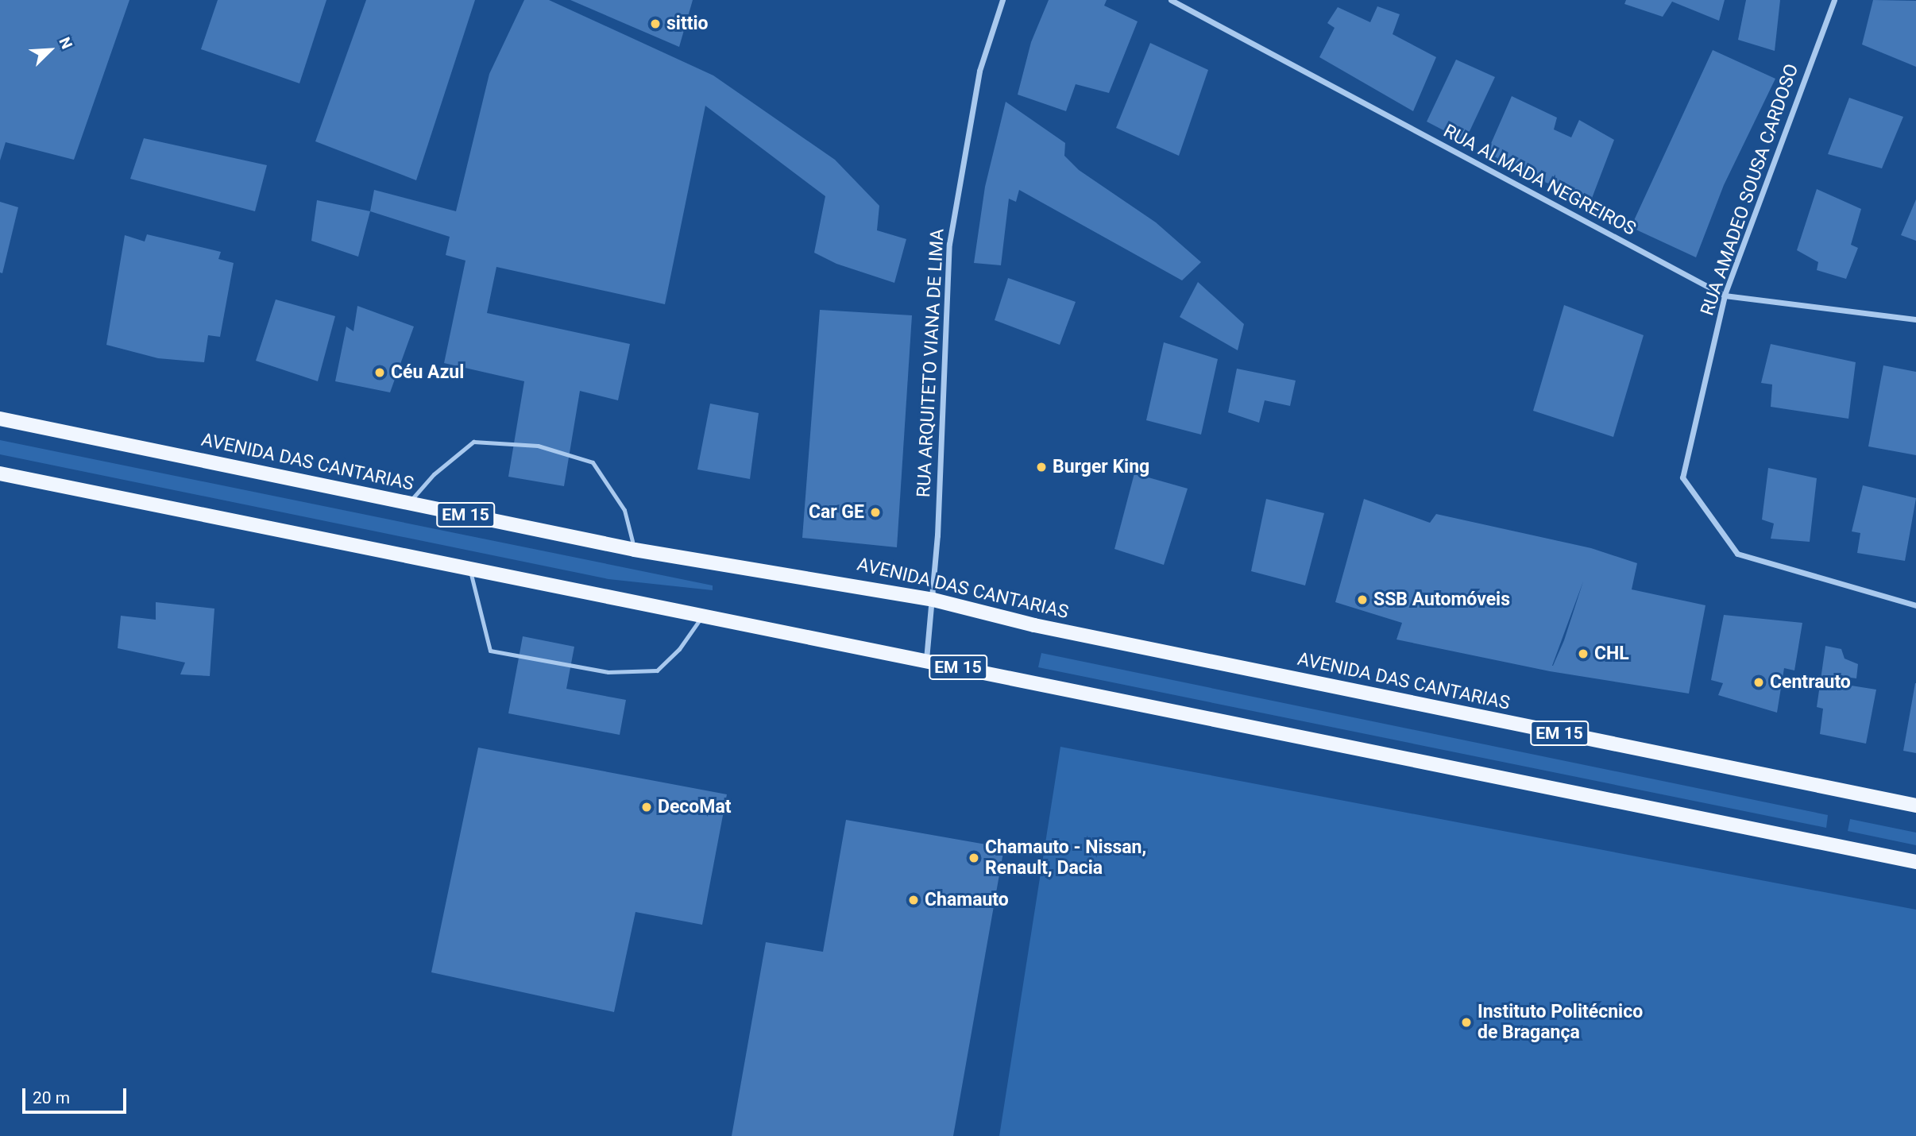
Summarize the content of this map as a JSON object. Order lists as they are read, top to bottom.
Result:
{
  "streets": {
    "main road": ["AVENIDA DAS CANTARIAS", "EM 15"],
    "street": ["RUA ALMADA NEGREIROS", "RUA AMADEO SOUSA CARDOSO", "RUA ARQUITETO VIANA DE LIMA"]
  },
  "crossings": [
    ["RUA ALMADA NEGREIROS", "RUA AMADEO SOUSA CARDOSO"],
    ["RUA ARQUITETO VIANA DE LIMA", "AVENIDA DAS CANTARIAS"],
    ["RUA ARQUITETO VIANA DE LIMA", "EM 15"]
  ],
  "places": [
    "sittio",
    "Céu Azul",
    "Burger King",
    "Car GE",
    "SSB Automóveis",
    "CHL",
    "Centrauto",
    "DecoMat",
    "Chamauto - Nissan, Renault, Dacia",
    "Chamauto",
    "Instituto Politécnico de Bragança"
  ],
  "scale_bar": "20 m",
  "north": "top right"
}
